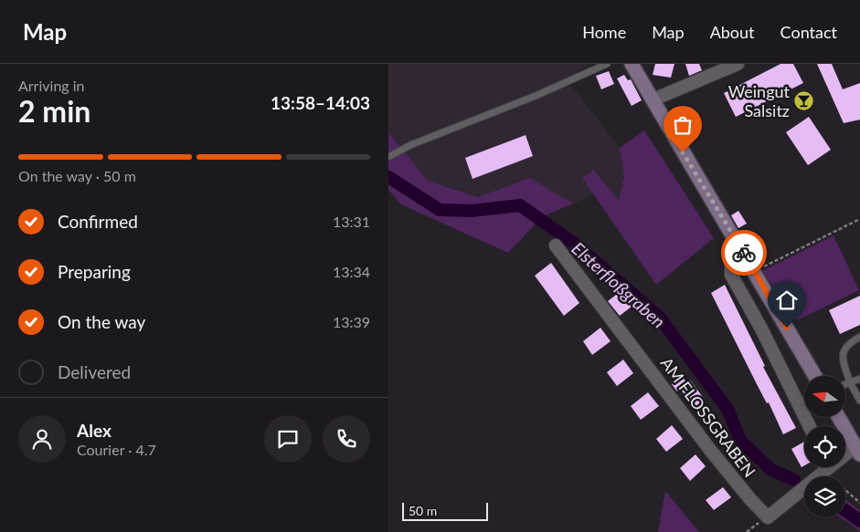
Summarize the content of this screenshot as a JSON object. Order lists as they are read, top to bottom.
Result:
{
  "streets": {
    "street": ["AM FLOSSGRABEN"]
  },
  "water": ["Elsterfloßgraben"],
  "places": {
    "bar": ["Weingut Salsitz"]
  },
  "scale_bar": "50 m",
  "north": "left",
  "page": {
    "header": "Map",
    "nav": [
      "Home",
      "Map",
      "About",
      "Contact"
    ],
    "heading": ["2 min", "Arriving in", "13:58–14:03"],
    "panel": ["Alex", "Courier · 4.7"],
    "bar": "On the way · 50 m",
    "list": [
      ["Confirmed", "13:31"],
      ["Preparing", "13:34"],
      ["On the way", "13:39"],
      "Delivered"
    ],
    "scale": "50 m"
  }
}
